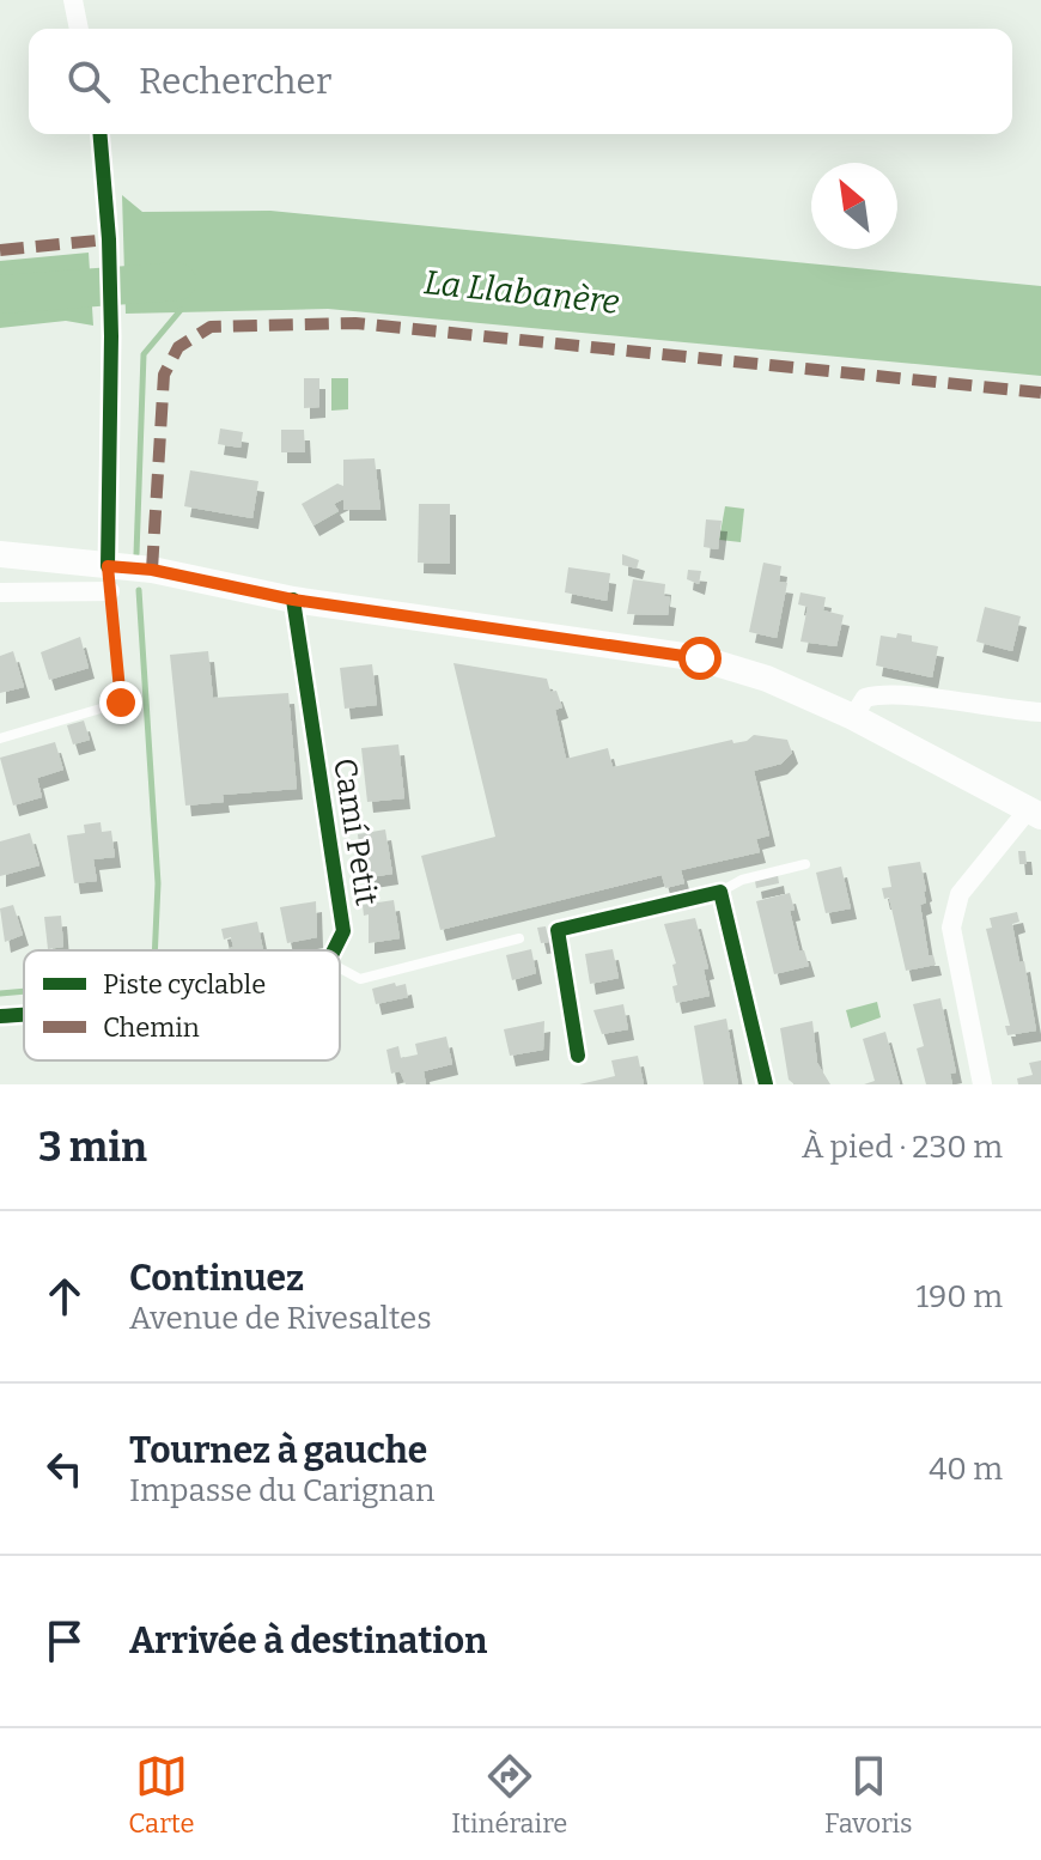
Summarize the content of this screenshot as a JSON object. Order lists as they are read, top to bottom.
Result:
{
  "streets": {
    "street": ["Camí Petit"]
  },
  "water": ["La Llabanère"],
  "legend": ["Piste cyclable", "Chemin"],
  "north": "top left",
  "page": {
    "search": "Rechercher",
    "heading": ["3 min", "À pied · 230 m"],
    "list": [
      ["Continuez", "Avenue de Rivesaltes", "190 m"],
      ["Tournez à gauche", "Impasse du Carignan", "40 m"],
      "Arrivée à destination"
    ],
    "nav": ["Carte", "Itinéraire", "Favoris"]
  }
}
